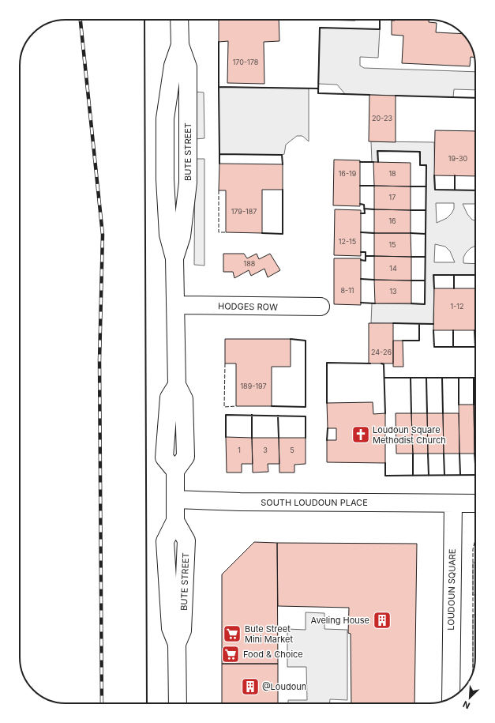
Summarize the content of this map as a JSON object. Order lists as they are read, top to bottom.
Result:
{
  "streets": {
    "street": [
      "BUTE STREET",
      "HODGES ROW",
      "SOUTH LOUDOUN PLACE",
      "LOUDOUN SQUARE"
    ]
  },
  "crossings": [
    ["BUTE STREET", "HODGES ROW"],
    ["BUTE STREET", "SOUTH LOUDOUN PLACE"],
    ["SOUTH LOUDOUN PLACE", "LOUDOUN SQUARE"]
  ],
  "places": {
    "church": ["Loudoun Square Methodist Church"],
    "building": ["Aveling House", "@Loudoun"],
    "supermarket": ["Bute Street Mini Market", "Food & Choice"]
  },
  "house_numbers": [
    "170-178",
    "20-23",
    "19-30",
    "16-19",
    "18",
    "17",
    "179-187",
    "16",
    "12-15",
    "15",
    "188",
    "14",
    "8-11",
    "13",
    "1-12",
    "24-26",
    "189-197",
    "1",
    "3",
    "5"
  ],
  "north": "bottom left"
}
